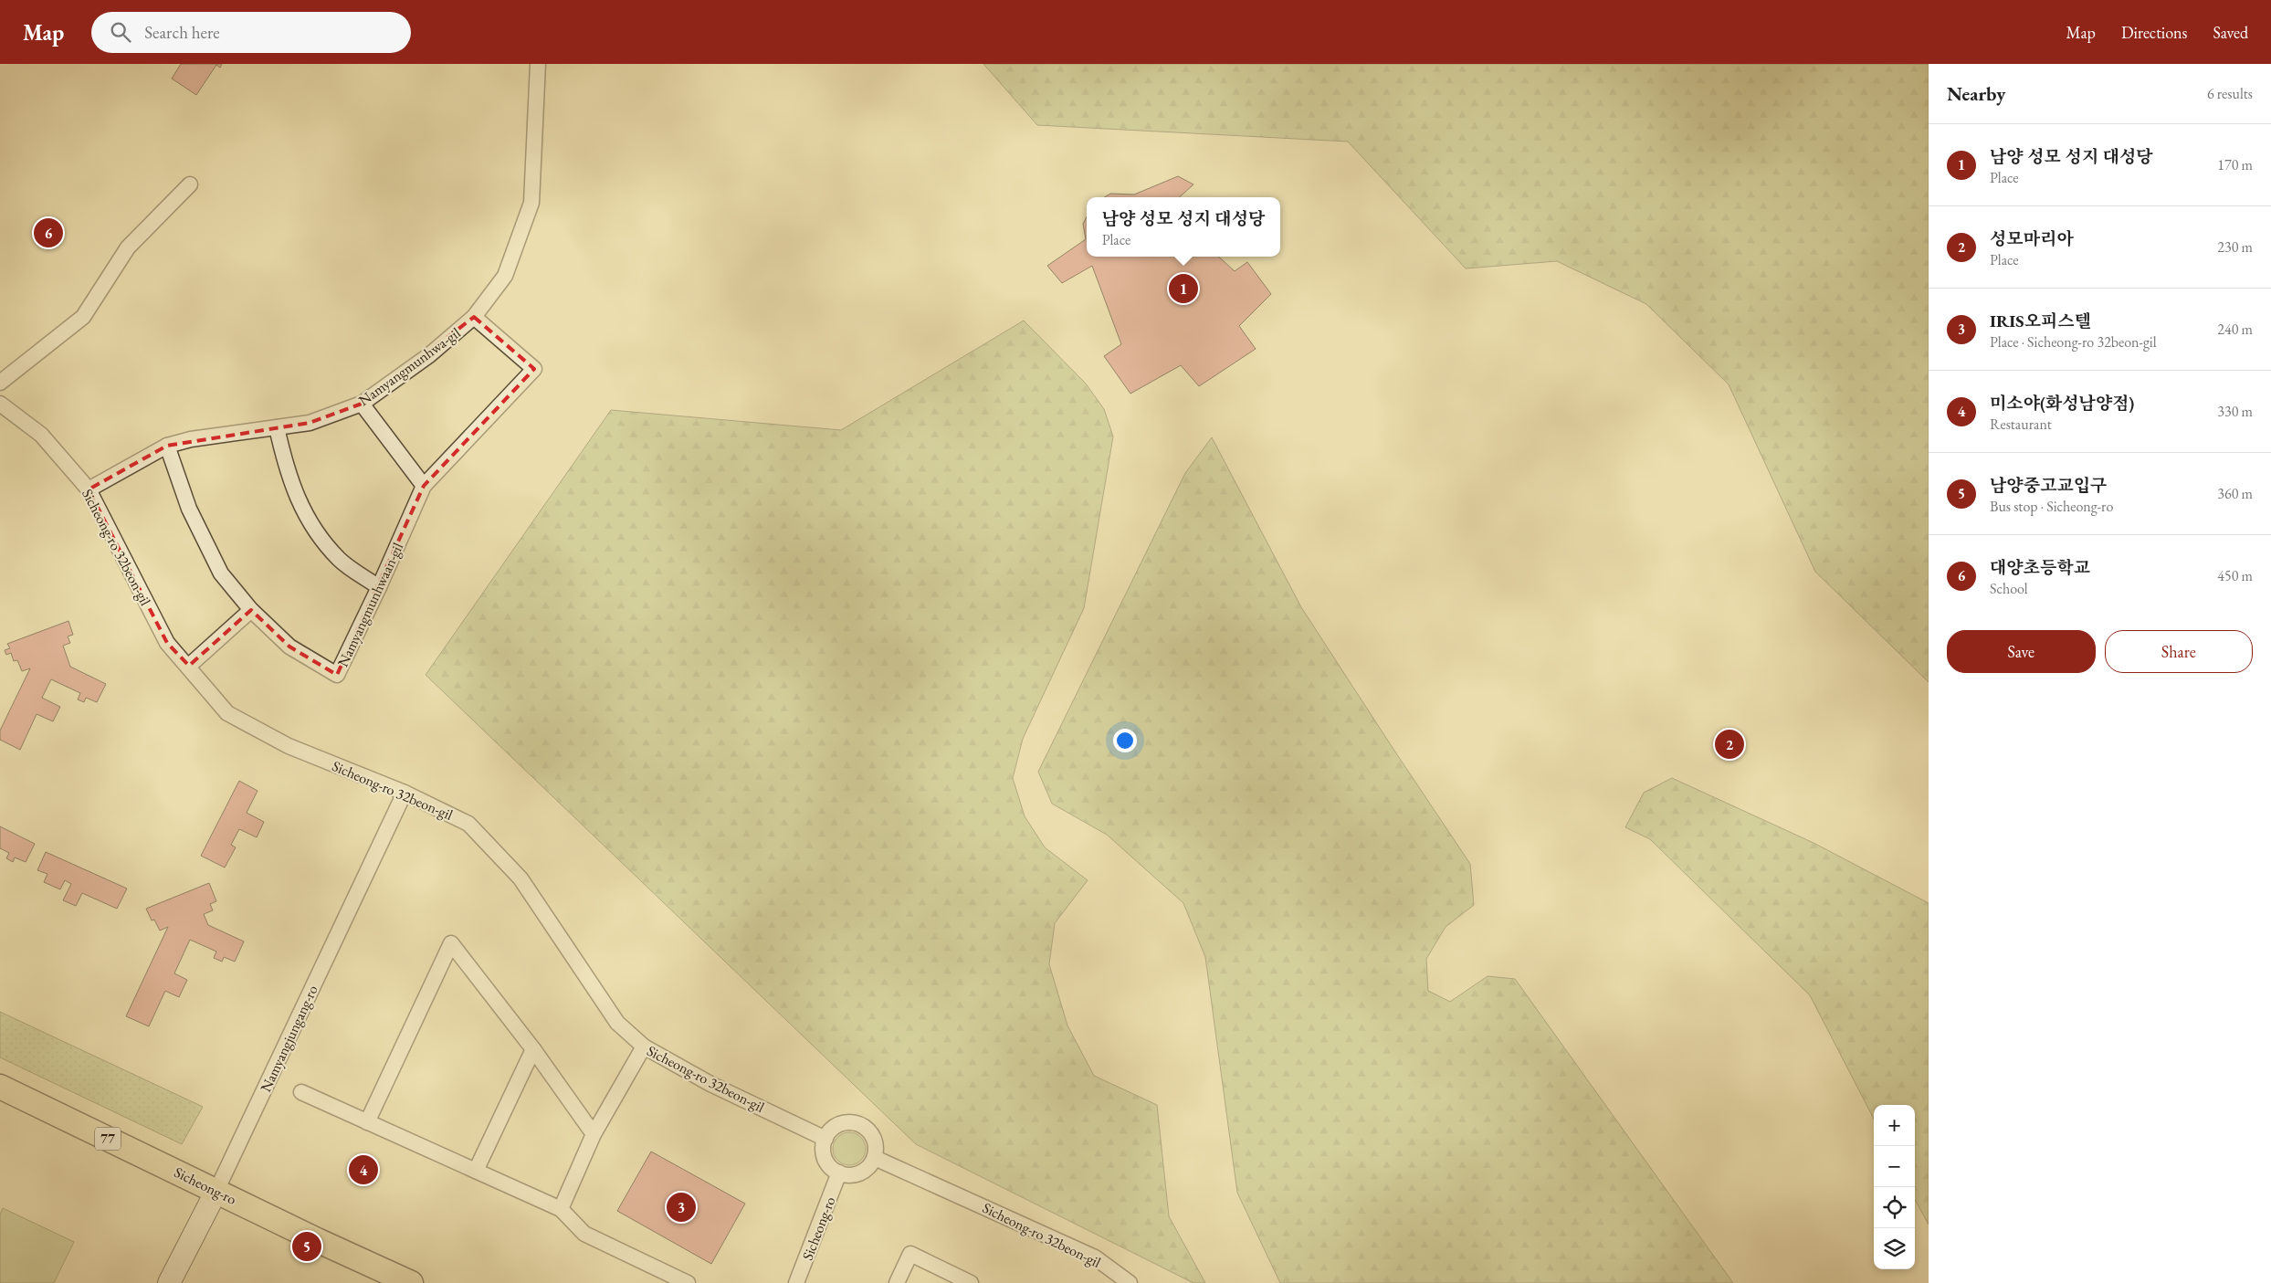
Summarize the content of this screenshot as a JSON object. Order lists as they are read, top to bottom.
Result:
{
  "streets": {
    "main road": ["77", "Sicheong-ro"],
    "street": [
      "Namyangmunhwa-gil",
      "Sicheong-ro 32beon-gil",
      "Namyangmunhwaan-gil",
      "Namyangjungang-ro"
    ]
  },
  "crossings": [
    ["Namyangmunhwa-gil", "Sicheong-ro 32beon-gil"],
    ["Namyangmunhwa-gil", "Namyangmunhwaan-gil"],
    ["Sicheong-ro 32beon-gil", "Namyangjungang-ro"],
    ["Sicheong-ro 32beon-gil", "Sicheong-ro"],
    ["Namyangjungang-ro", "Sicheong-ro"]
  ],
  "page": {
    "header": "Map",
    "search": "Search here",
    "nav": ["Map", "Directions", "Saved"],
    "heading": ["Nearby", "6 results"],
    "list": [
      {
        "mark": "1",
        "name": "남양 성모 성지 대성당",
        "note": "Place",
        "value": "170 m"
      },
      {
        "mark": "2",
        "name": "성모마리아",
        "note": "Place",
        "value": "230 m"
      },
      {
        "mark": "3",
        "name": "IRIS오피스텔",
        "note": "Place · Sicheong-ro 32beon-gil",
        "value": "240 m"
      },
      {
        "mark": "4",
        "name": "미소야(화성남양점)",
        "note": "Restaurant",
        "value": "330 m"
      },
      {
        "mark": "5",
        "name": "남양중고교입구",
        "note": "Bus stop · Sicheong-ro",
        "value": "360 m"
      },
      {
        "mark": "6",
        "name": "대양초등학교",
        "note": "School",
        "value": "450 m"
      }
    ],
    "popup": ["남양 성모 성지 대성당", "Place"],
    "pins": [
      "6",
      "1",
      "2",
      "4",
      "3",
      "5"
    ],
    "buttons": ["Save", "Share"],
    "map_buttons": ["+", "−"]
  }
}
